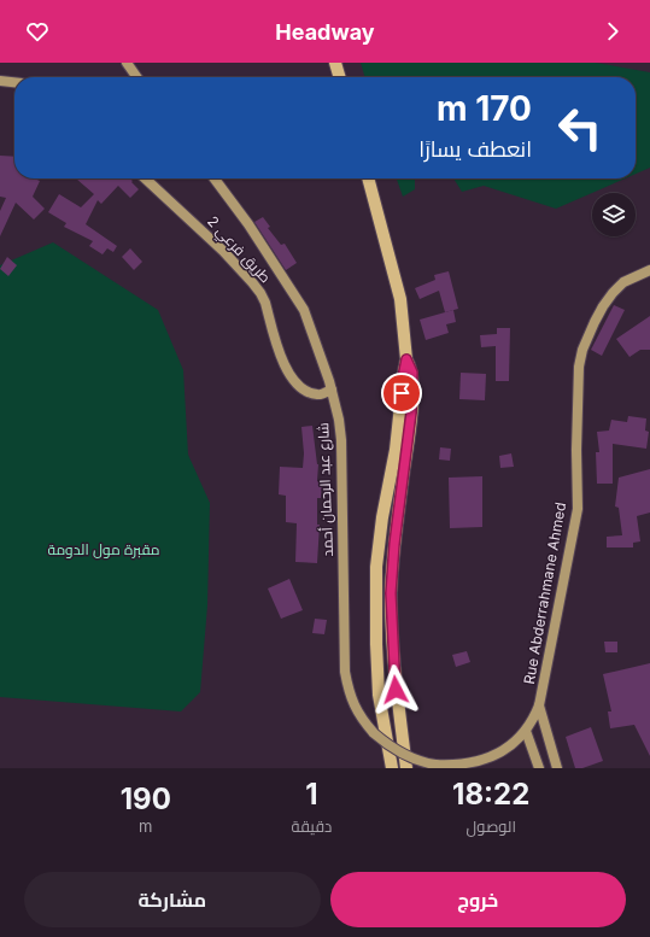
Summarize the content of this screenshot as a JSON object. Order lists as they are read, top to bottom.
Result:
{
  "streets": {
    "main road": ["طريق فرعي 2", "شارع عبد الرحمان أحمد", "Rue Abderrahmane Ahmed"]
  },
  "crossings": [
    ["طريق فرعي 2", "شارع عبد الرحمان أحمد"],
    ["شارع عبد الرحمان أحمد", "Rue Abderrahmane Ahmed"]
  ],
  "parks": ["مقبرة مول الدومة"],
  "page": {
    "header": "Headway",
    "turn": ["170 m", "انعطف يسارًا"],
    "eta": [
      "18:22",
      "الوصول",
      "1",
      "دقيقة",
      "190",
      "m"
    ],
    "buttons": ["خروج", "مشاركة"]
  }
}
